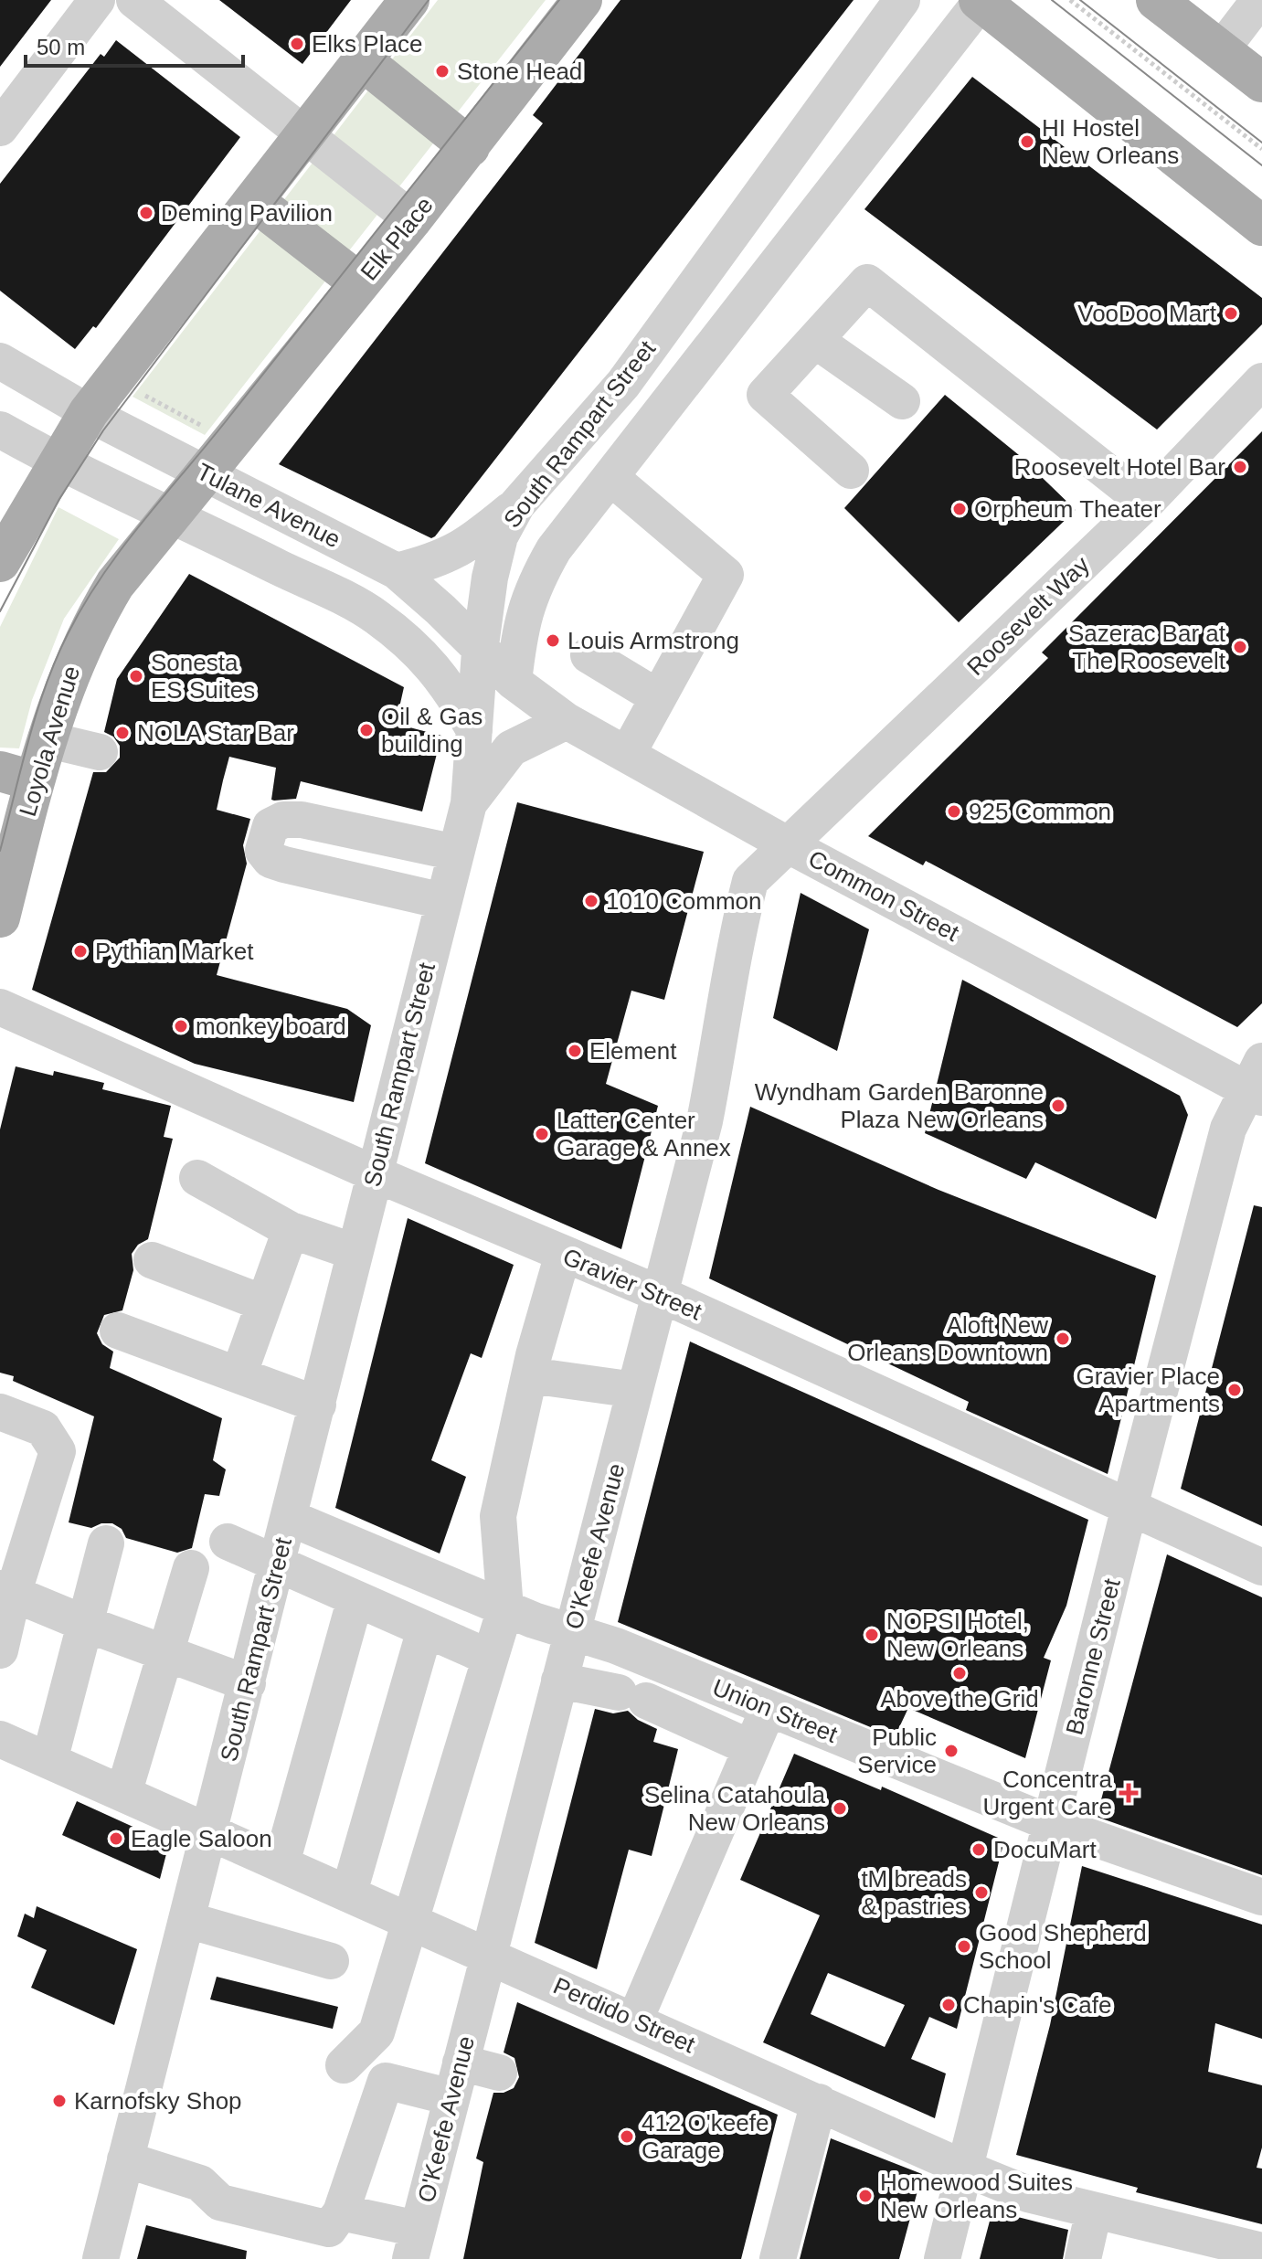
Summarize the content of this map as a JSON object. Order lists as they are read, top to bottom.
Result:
{
  "streets": {
    "main road": ["Elk Place", "Loyola Avenue"],
    "street": [
      "South Rampart Street",
      "Tulane Avenue",
      "Roosevelt Way",
      "Common Street",
      "Gravier Street",
      "O'Keefe Avenue",
      "Baronne Street",
      "Union Street",
      "Perdido Street"
    ]
  },
  "crossings": [
    ["Elk Place", "Tulane Avenue"],
    ["Elk Place", "Loyola Avenue"],
    ["South Rampart Street", "Tulane Avenue"],
    ["South Rampart Street", "Gravier Street"],
    ["South Rampart Street", "Union Street"],
    ["South Rampart Street", "Perdido Street"],
    ["Tulane Avenue", "Loyola Avenue"],
    ["Tulane Avenue", "Common Street"],
    ["Roosevelt Way", "Common Street"],
    ["Roosevelt Way", "O'Keefe Avenue"],
    ["Common Street", "O'Keefe Avenue"],
    ["Common Street", "Baronne Street"],
    ["Gravier Street", "O'Keefe Avenue"],
    ["Gravier Street", "Baronne Street"],
    ["O'Keefe Avenue", "Union Street"],
    ["O'Keefe Avenue", "Perdido Street"],
    ["Baronne Street", "Union Street"],
    ["Baronne Street", "Perdido Street"]
  ],
  "places": {
    "other": [
      "Elks Place",
      "Stone Head",
      "HI Hostel New Orleans",
      "Deming Pavilion",
      "VooDoo Mart",
      "Roosevelt Hotel Bar",
      "Orpheum Theater",
      "Louis Armstrong",
      "Sazerac Bar at The Roosevelt",
      "Sonesta ES Suites",
      "Oil & Gas building",
      "NOLA Star Bar",
      "925 Common",
      "1010 Common",
      "Pythian Market",
      "monkey board",
      "Element",
      "Wyndham Garden Baronne Plaza New Orleans",
      "Latter Center Garage & Annex",
      "Aloft New Orleans Downtown",
      "Gravier Place Apartments",
      "NOPSI Hotel, New Orleans",
      "Above the Grid",
      "Public Service",
      "Selina Catahoula New Orleans",
      "Eagle Saloon",
      "DocuMart",
      "tM breads & pastries",
      "Good Shepherd School",
      "Chapin's Cafe",
      "Karnofsky Shop",
      "412 O'keefe Garage",
      "Homewood Suites New Orleans"
    ],
    "health": ["Concentra Urgent Care"]
  },
  "scale_bar": "50 m"
}
